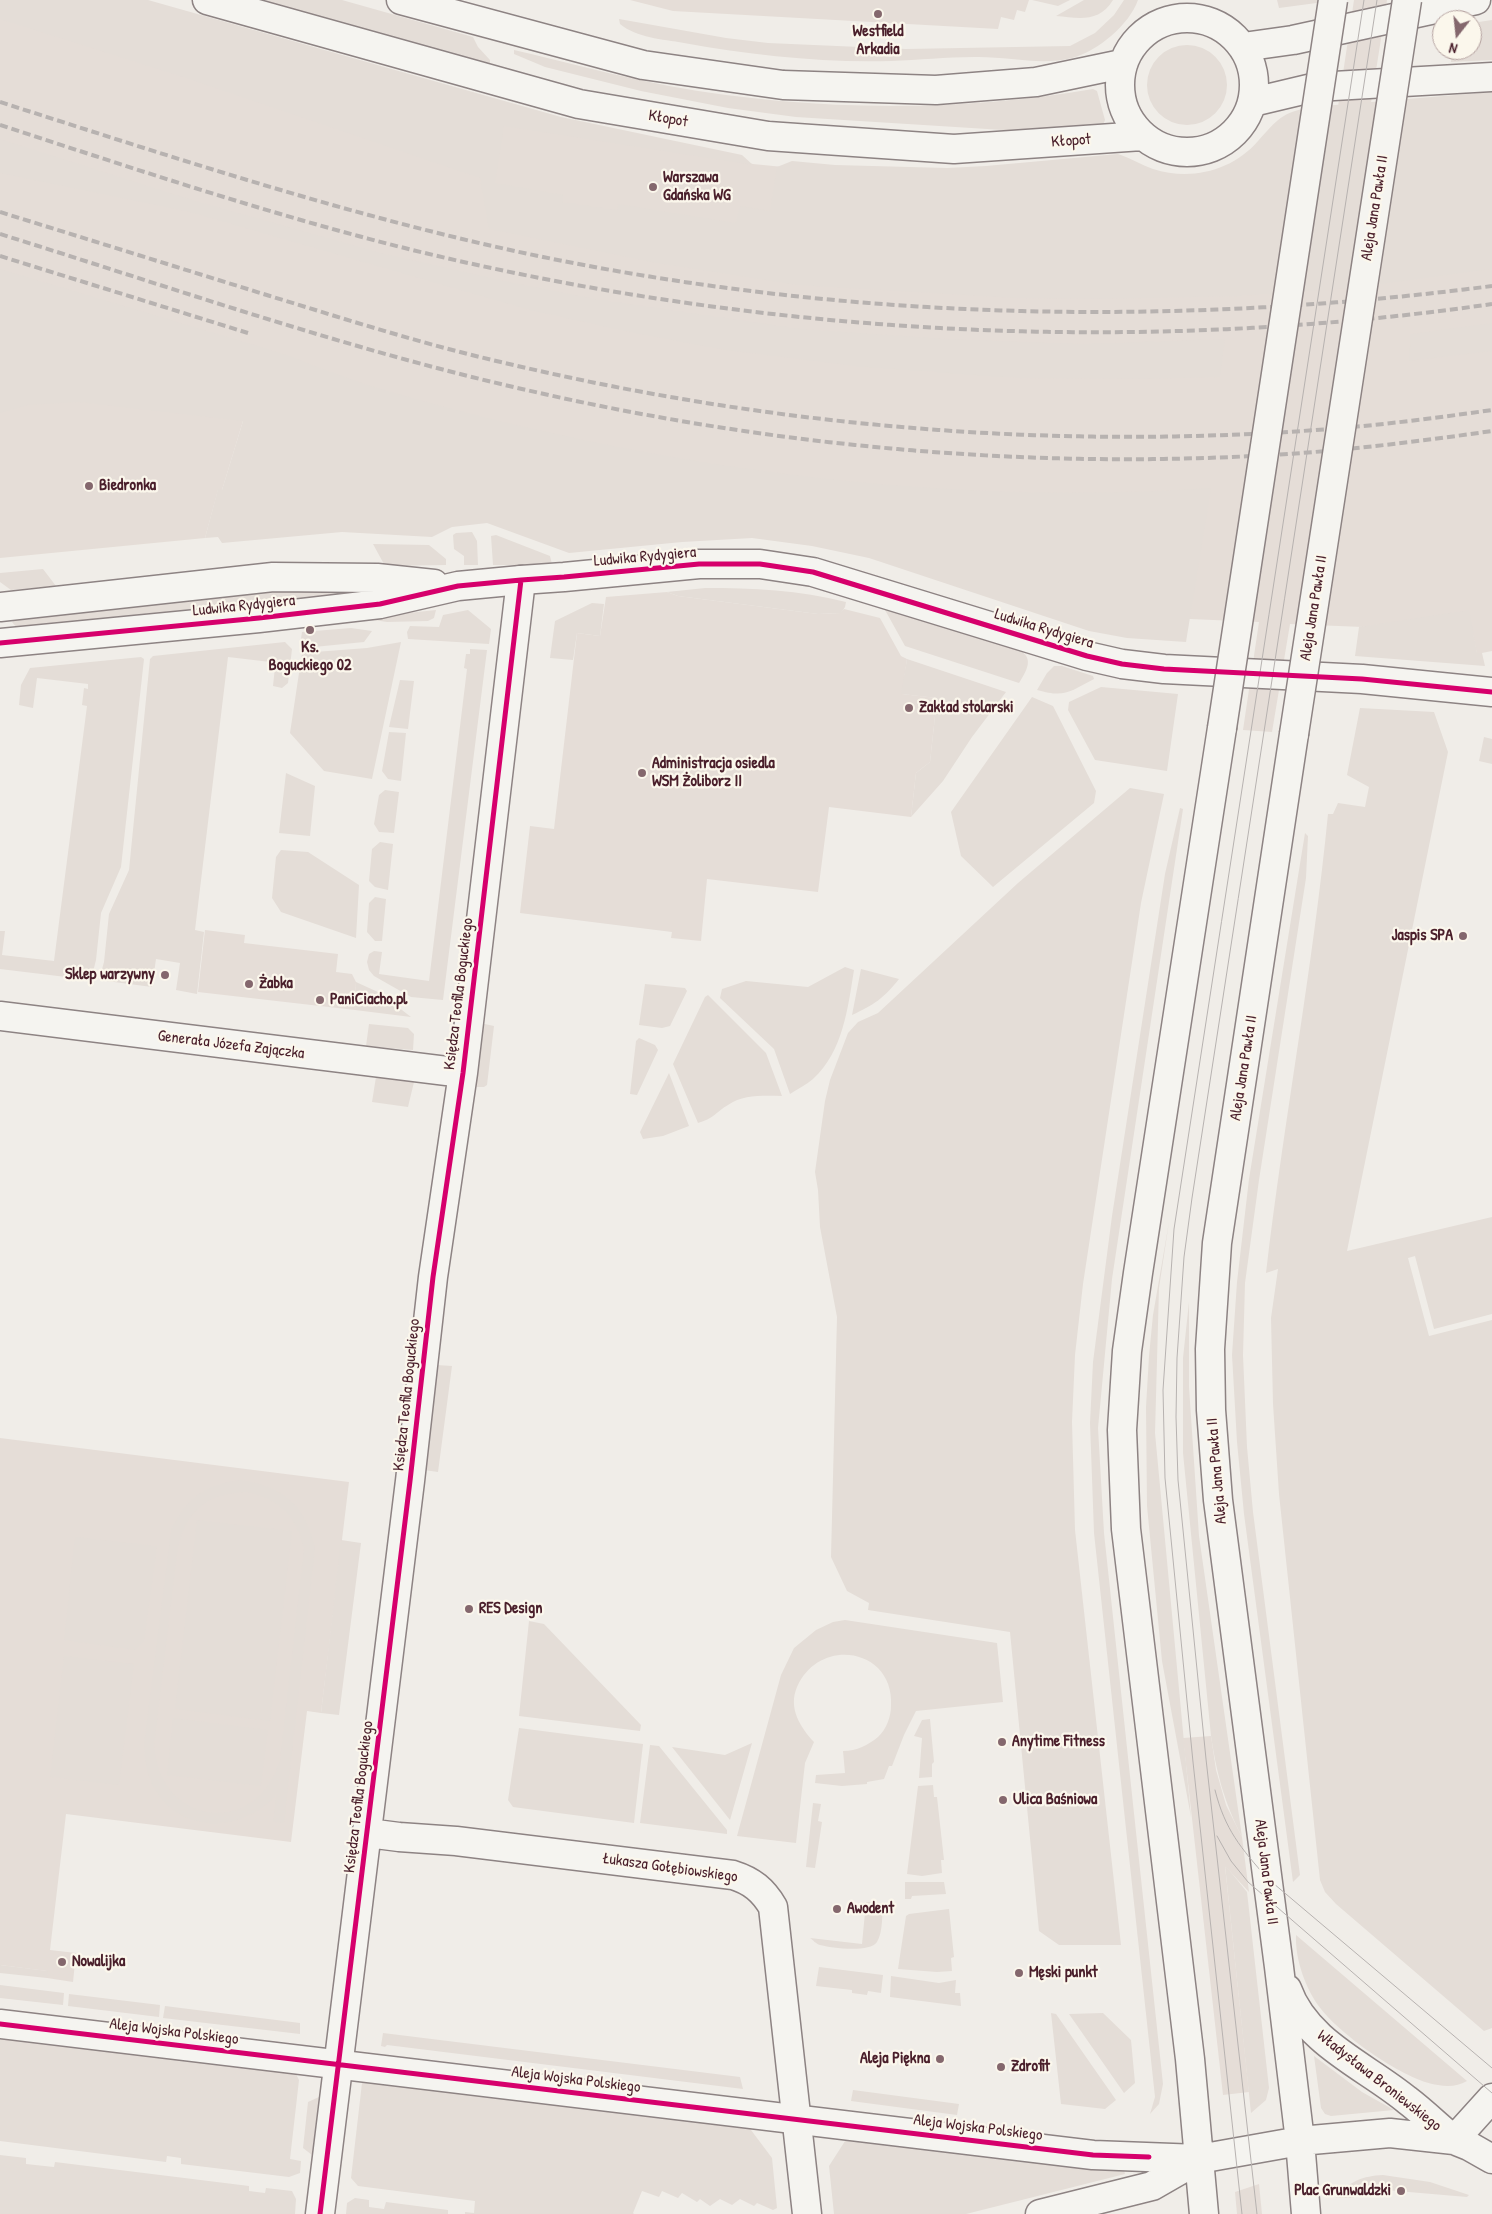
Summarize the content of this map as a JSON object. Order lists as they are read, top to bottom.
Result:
{
  "streets": {
    "street": [
      "Kłopot",
      "Aleja Jana Pawła II",
      "Ludwika Rydygiera",
      "Księdza Teofila Boguckiego",
      "Generała Józefa Zajączka",
      "Łukasza Gołębiowskiego",
      "Aleja Wojska Polskiego",
      "Władysława Broniewskiego"
    ]
  },
  "crossings": [
    ["Aleja Jana Pawła II", "Aleja Wojska Polskiego"],
    ["Aleja Jana Pawła II", "Władysława Broniewskiego"],
    ["Ludwika Rydygiera", "Księdza Teofila Boguckiego"],
    ["Księdza Teofila Boguckiego", "Generała Józefa Zajączka"],
    ["Księdza Teofila Boguckiego", "Łukasza Gołębiowskiego"],
    ["Księdza Teofila Boguckiego", "Aleja Wojska Polskiego"],
    ["Łukasza Gołębiowskiego", "Aleja Wojska Polskiego"],
    ["Aleja Wojska Polskiego", "Władysława Broniewskiego"]
  ],
  "places": [
    "Westfield Arkadia",
    "Warszawa Gdańska WG",
    "Biedronka",
    "Ks. Boguckiego 02",
    "Zakład stolarski",
    "Administracja osiedla WSM Żoliborz II",
    "Jaspis SPA",
    "Sklep warzywny",
    "Żabka",
    "PaniCiacho.pl",
    "RES Design",
    "Anytime Fitness",
    "Ulica Baśniowa",
    "Awodent",
    "Nowalijka",
    "Męski punkt",
    "Aleja Piękna",
    "Zdrofit",
    "Plac Grunwaldzki"
  ],
  "north": "bottom"
}
